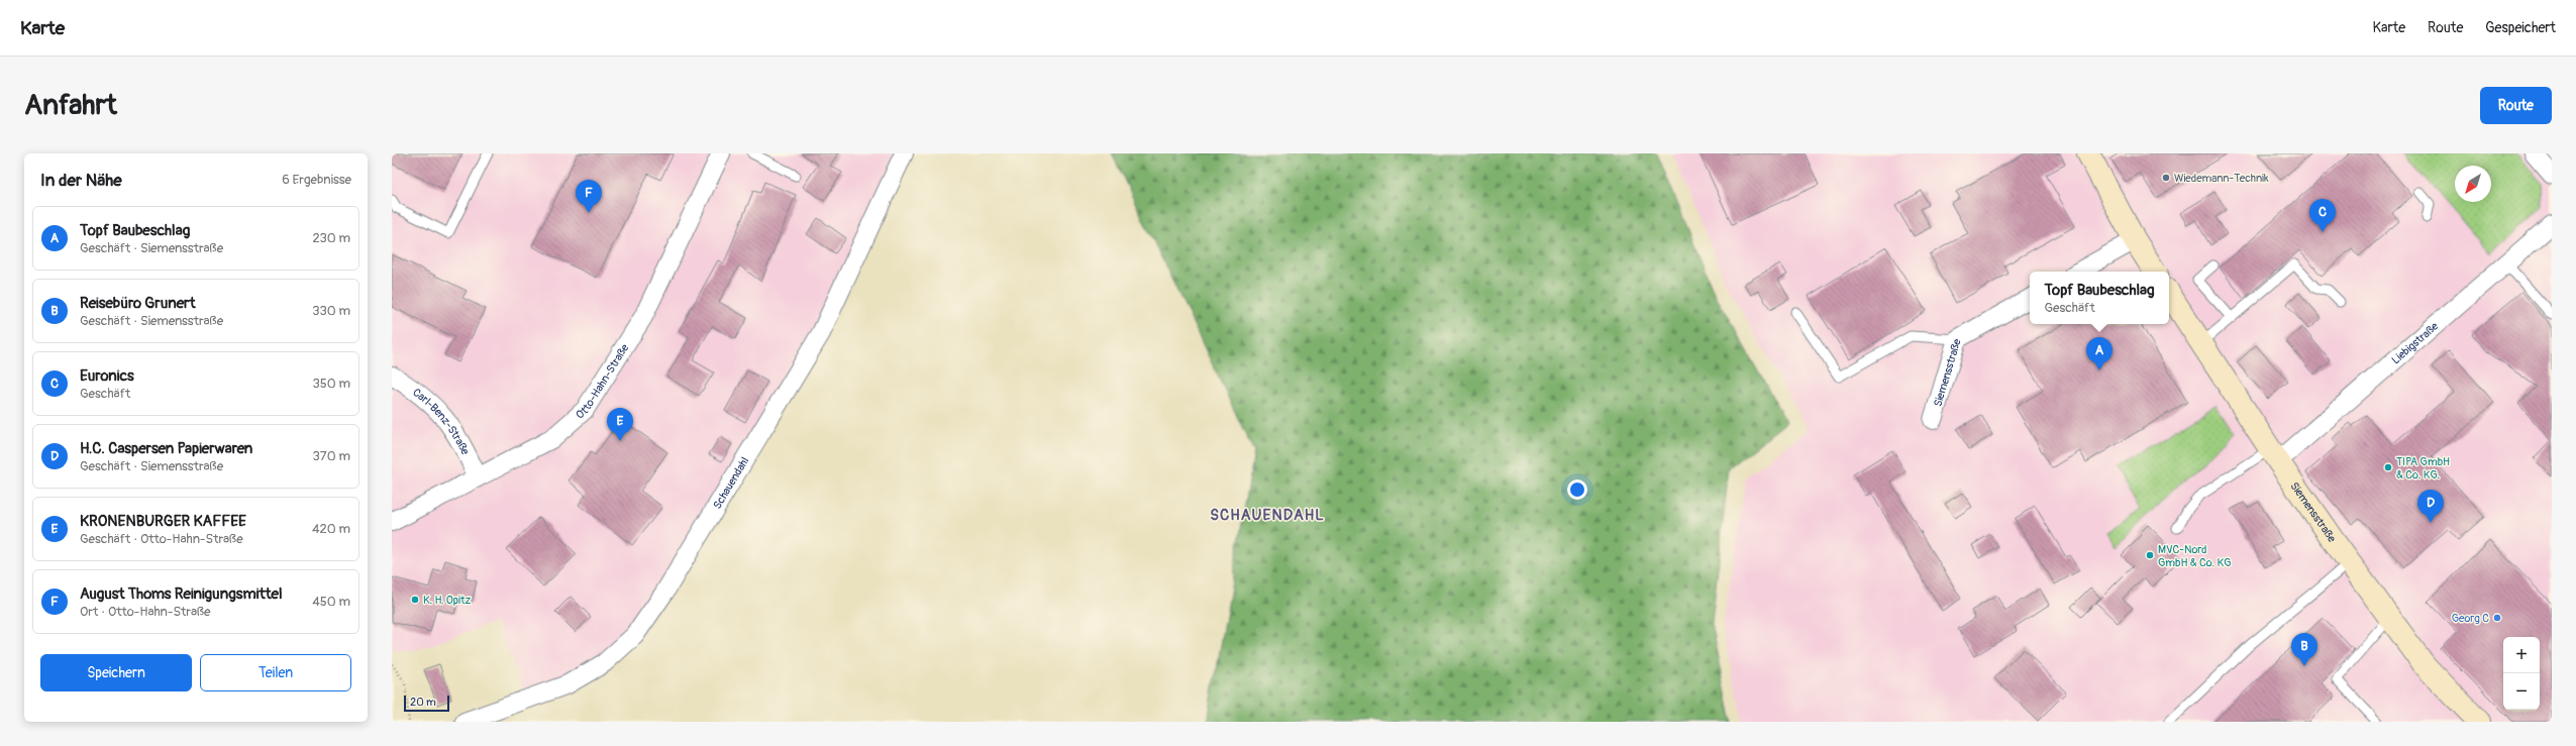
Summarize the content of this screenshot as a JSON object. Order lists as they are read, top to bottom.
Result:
{
  "streets": {
    "street": [
      "Liebigstraße",
      "Siemensstraße",
      "Otto-Hahn-Straße",
      "Carl-Benz-Straße",
      "Schauendahl"
    ]
  },
  "crossings": [
    ["Liebigstraße", "Siemensstraße"],
    ["Otto-Hahn-Straße", "Carl-Benz-Straße"]
  ],
  "districts": ["SCHAUENDAHL"],
  "places": [
    "Wiedemann-Technik",
    "TIPA GmbH & Co. KG.",
    "MVC-Nord GmbH & Co. KG",
    "K. H. Opitz",
    "Georg C"
  ],
  "scale_bar": "20 m",
  "north": "bottom left",
  "page": {
    "header": "Karte",
    "nav": ["Karte", "Route", "Gespeichert"],
    "buttons": [
      "Route",
      ["Speichern", "Teilen"]
    ],
    "title": "Anfahrt",
    "heading": ["In der Nähe", "6 Ergebnisse"],
    "pins": [
      "F",
      "C",
      "A",
      "E",
      "D",
      "B"
    ],
    "list": [
      {
        "mark": "A",
        "name": "Topf Baubeschlag",
        "note": "Geschäft · Siemensstraße",
        "value": "230 m"
      },
      {
        "mark": "B",
        "name": "Reisebüro Grunert",
        "note": "Geschäft · Siemensstraße",
        "value": "330 m"
      },
      {
        "mark": "C",
        "name": "Euronics",
        "note": "Geschäft",
        "value": "350 m"
      },
      {
        "mark": "D",
        "name": "H.C. Caspersen Papierwaren",
        "note": "Geschäft · Siemensstraße",
        "value": "370 m"
      },
      {
        "mark": "E",
        "name": "KRONENBURGER KAFFEE",
        "note": "Geschäft · Otto-Hahn-Straße",
        "value": "420 m"
      },
      {
        "mark": "F",
        "name": "August Thoms Reinigungsmittel",
        "note": "Ort · Otto-Hahn-Straße",
        "value": "450 m"
      }
    ],
    "popup": ["Topf Baubeschlag", "Geschäft"],
    "map_buttons": ["+", "−"],
    "scale": "20 m"
  }
}
